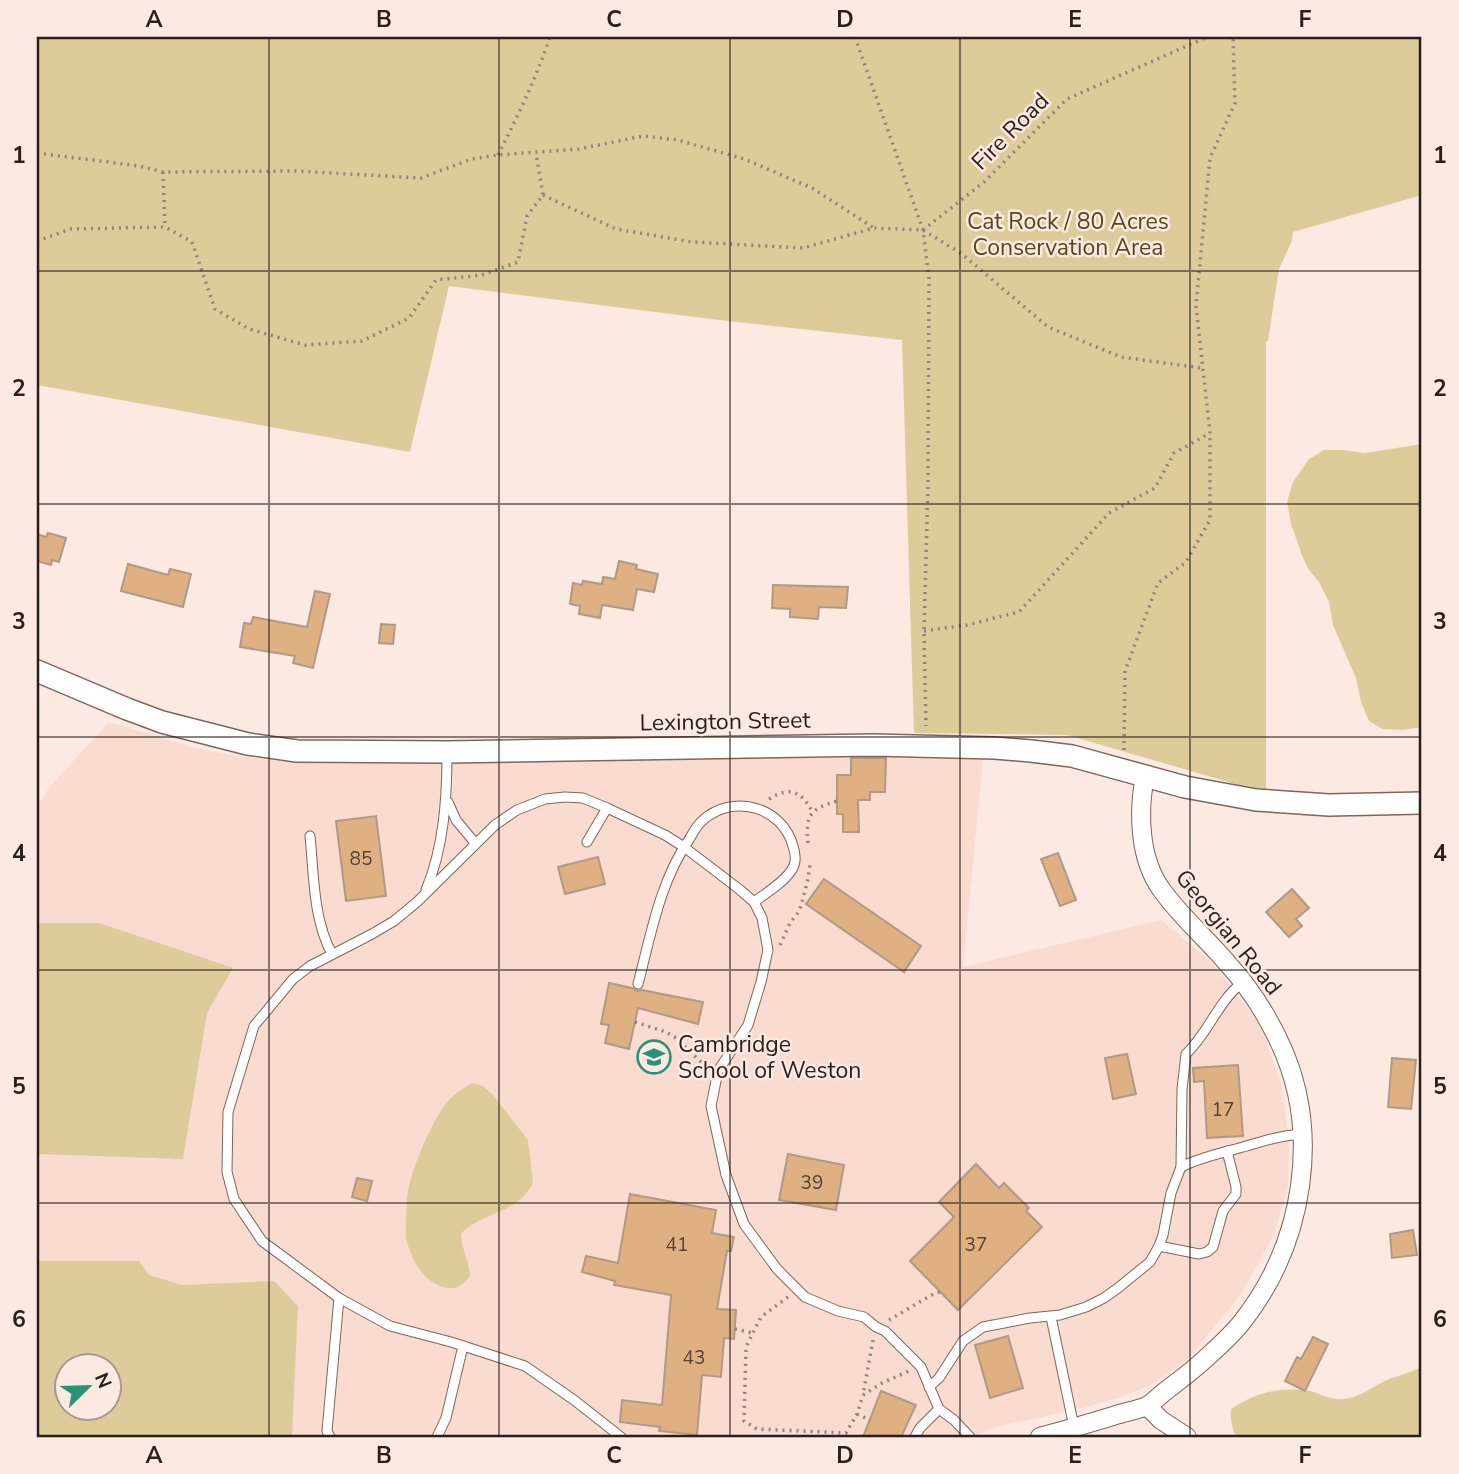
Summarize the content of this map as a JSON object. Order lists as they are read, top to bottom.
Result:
{
  "streets": {
    "street": ["Lexington Street", "Georgian Road"],
    "path": ["Fire Road"]
  },
  "crossings": [
    ["Lexington Street", "Georgian Road"]
  ],
  "parks": ["Cat Rock / 80 Acres Conservation Area"],
  "places": {
    "school or university": ["Cambridge School of Weston"]
  },
  "house_numbers": [
    "85",
    "17",
    "39",
    "41",
    "37",
    "43"
  ],
  "north": "top right",
  "grid": {
    "columns": [
      "A",
      "B",
      "C",
      "D",
      "E",
      "F"
    ],
    "rows": [
      "1",
      "2",
      "3",
      "4",
      "5",
      "6"
    ]
  }
}
